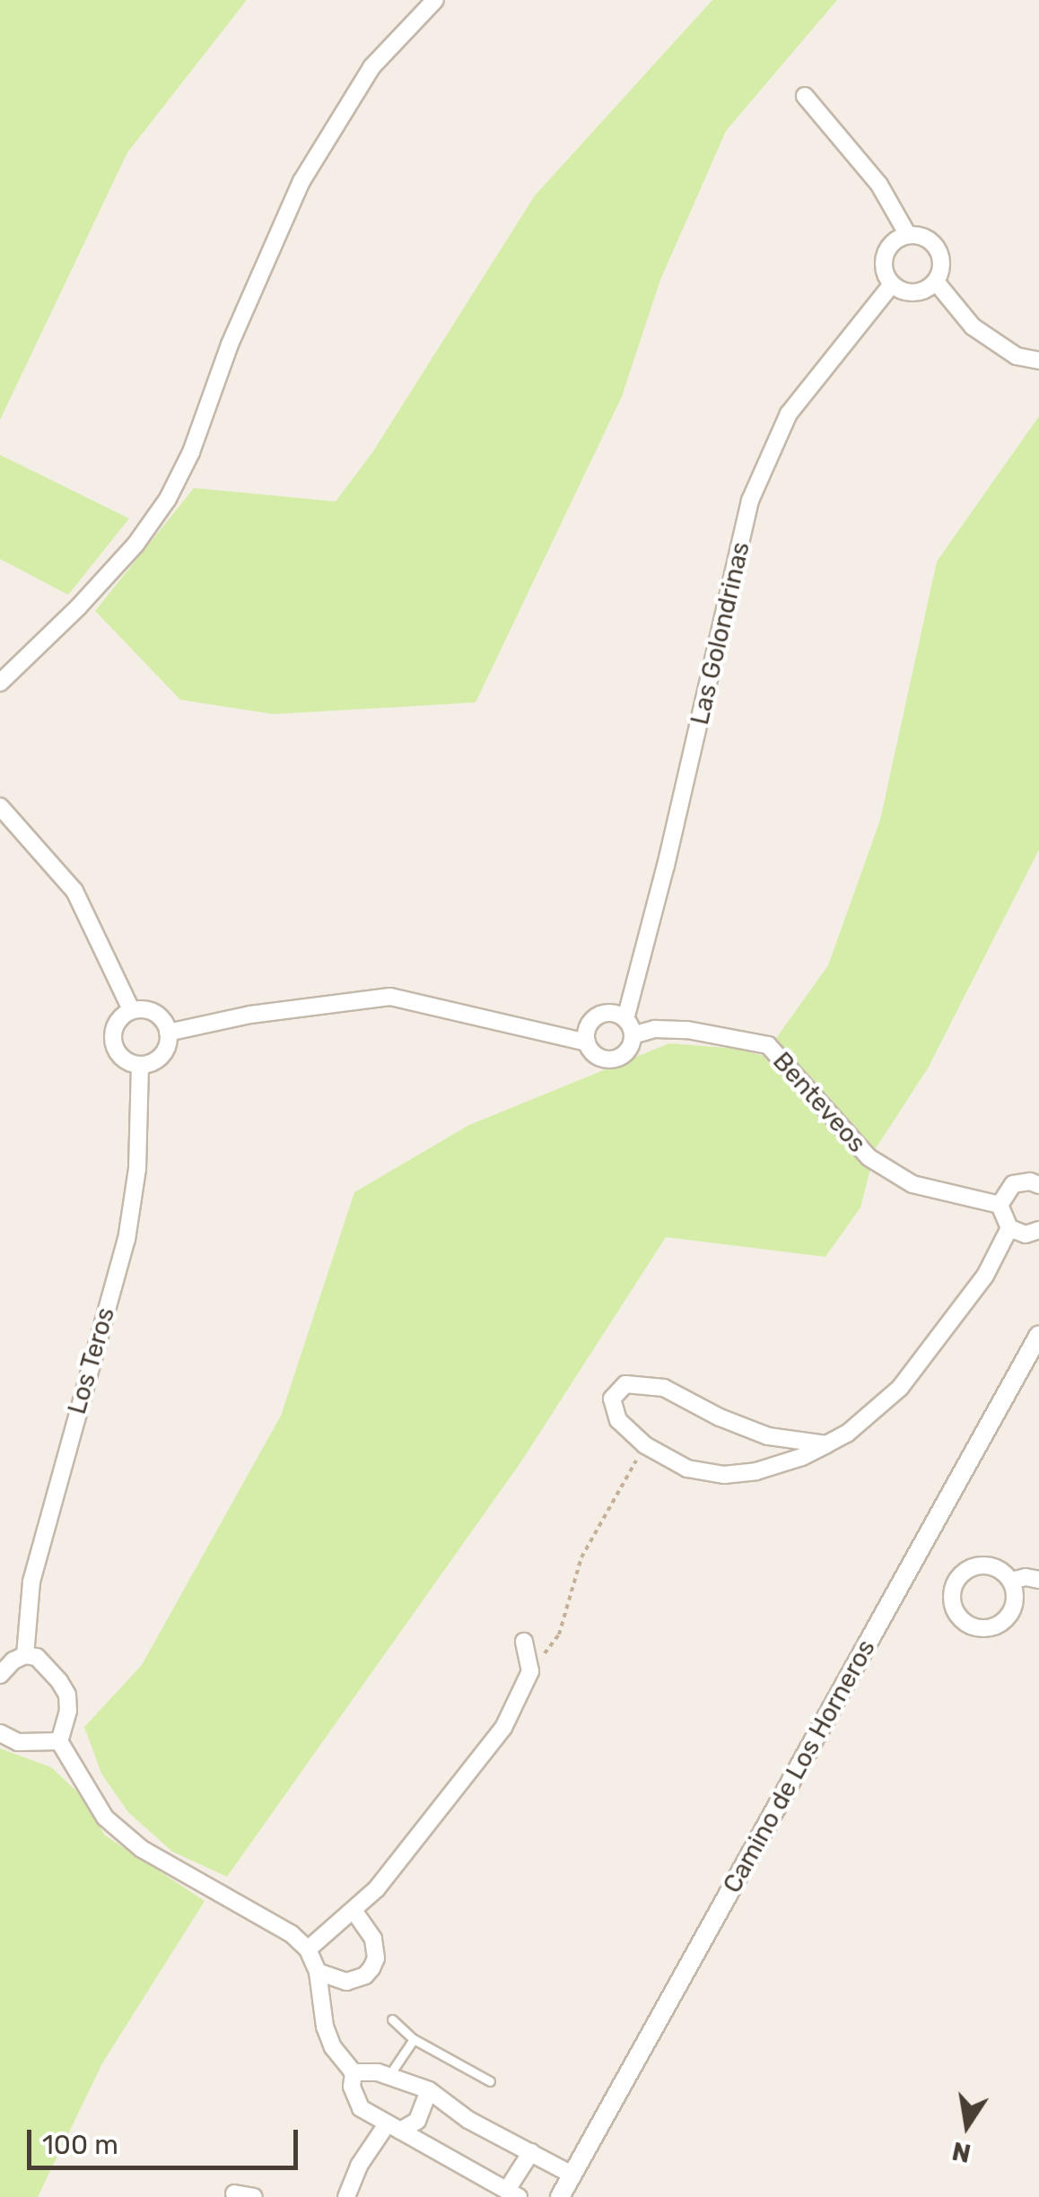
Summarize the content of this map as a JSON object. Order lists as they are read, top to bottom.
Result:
{
  "streets": {
    "street": [
      "Las Golondrinas",
      "Benteveos",
      "Los Teros",
      "Camino de Los Horneros"
    ]
  },
  "crossings": [
    ["Las Golondrinas", "Benteveos"],
    ["Benteveos", "Los Teros"]
  ],
  "scale_bar": "100 m",
  "north": "bottom"
}
